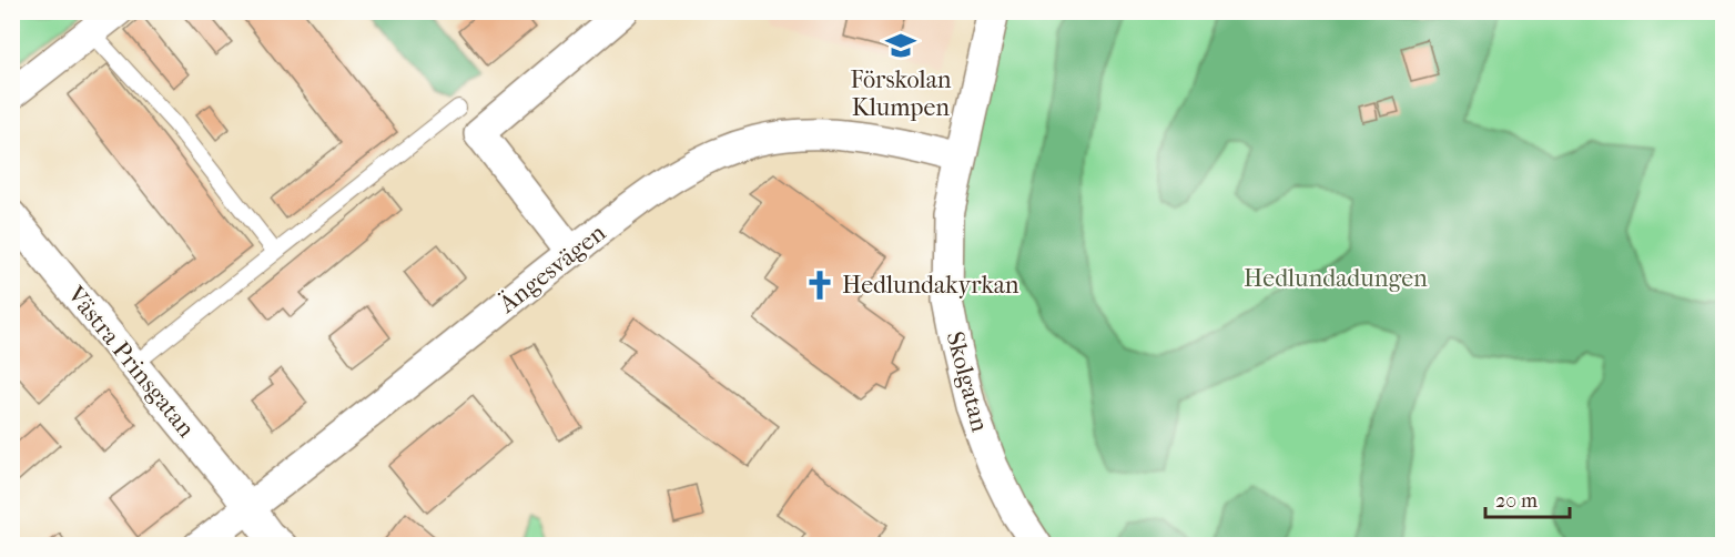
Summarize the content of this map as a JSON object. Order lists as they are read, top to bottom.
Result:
{
  "streets": {
    "street": ["Ängesvägen", "Västra Prinsgatan", "Skolgatan"]
  },
  "crossings": [
    ["Ängesvägen", "Västra Prinsgatan"],
    ["Ängesvägen", "Skolgatan"]
  ],
  "parks": ["Hedlundadungen"],
  "places": {
    "school or university": ["Förskolan Klumpen"],
    "church": ["Hedlundakyrkan"]
  },
  "scale_bar": "20 m"
}
